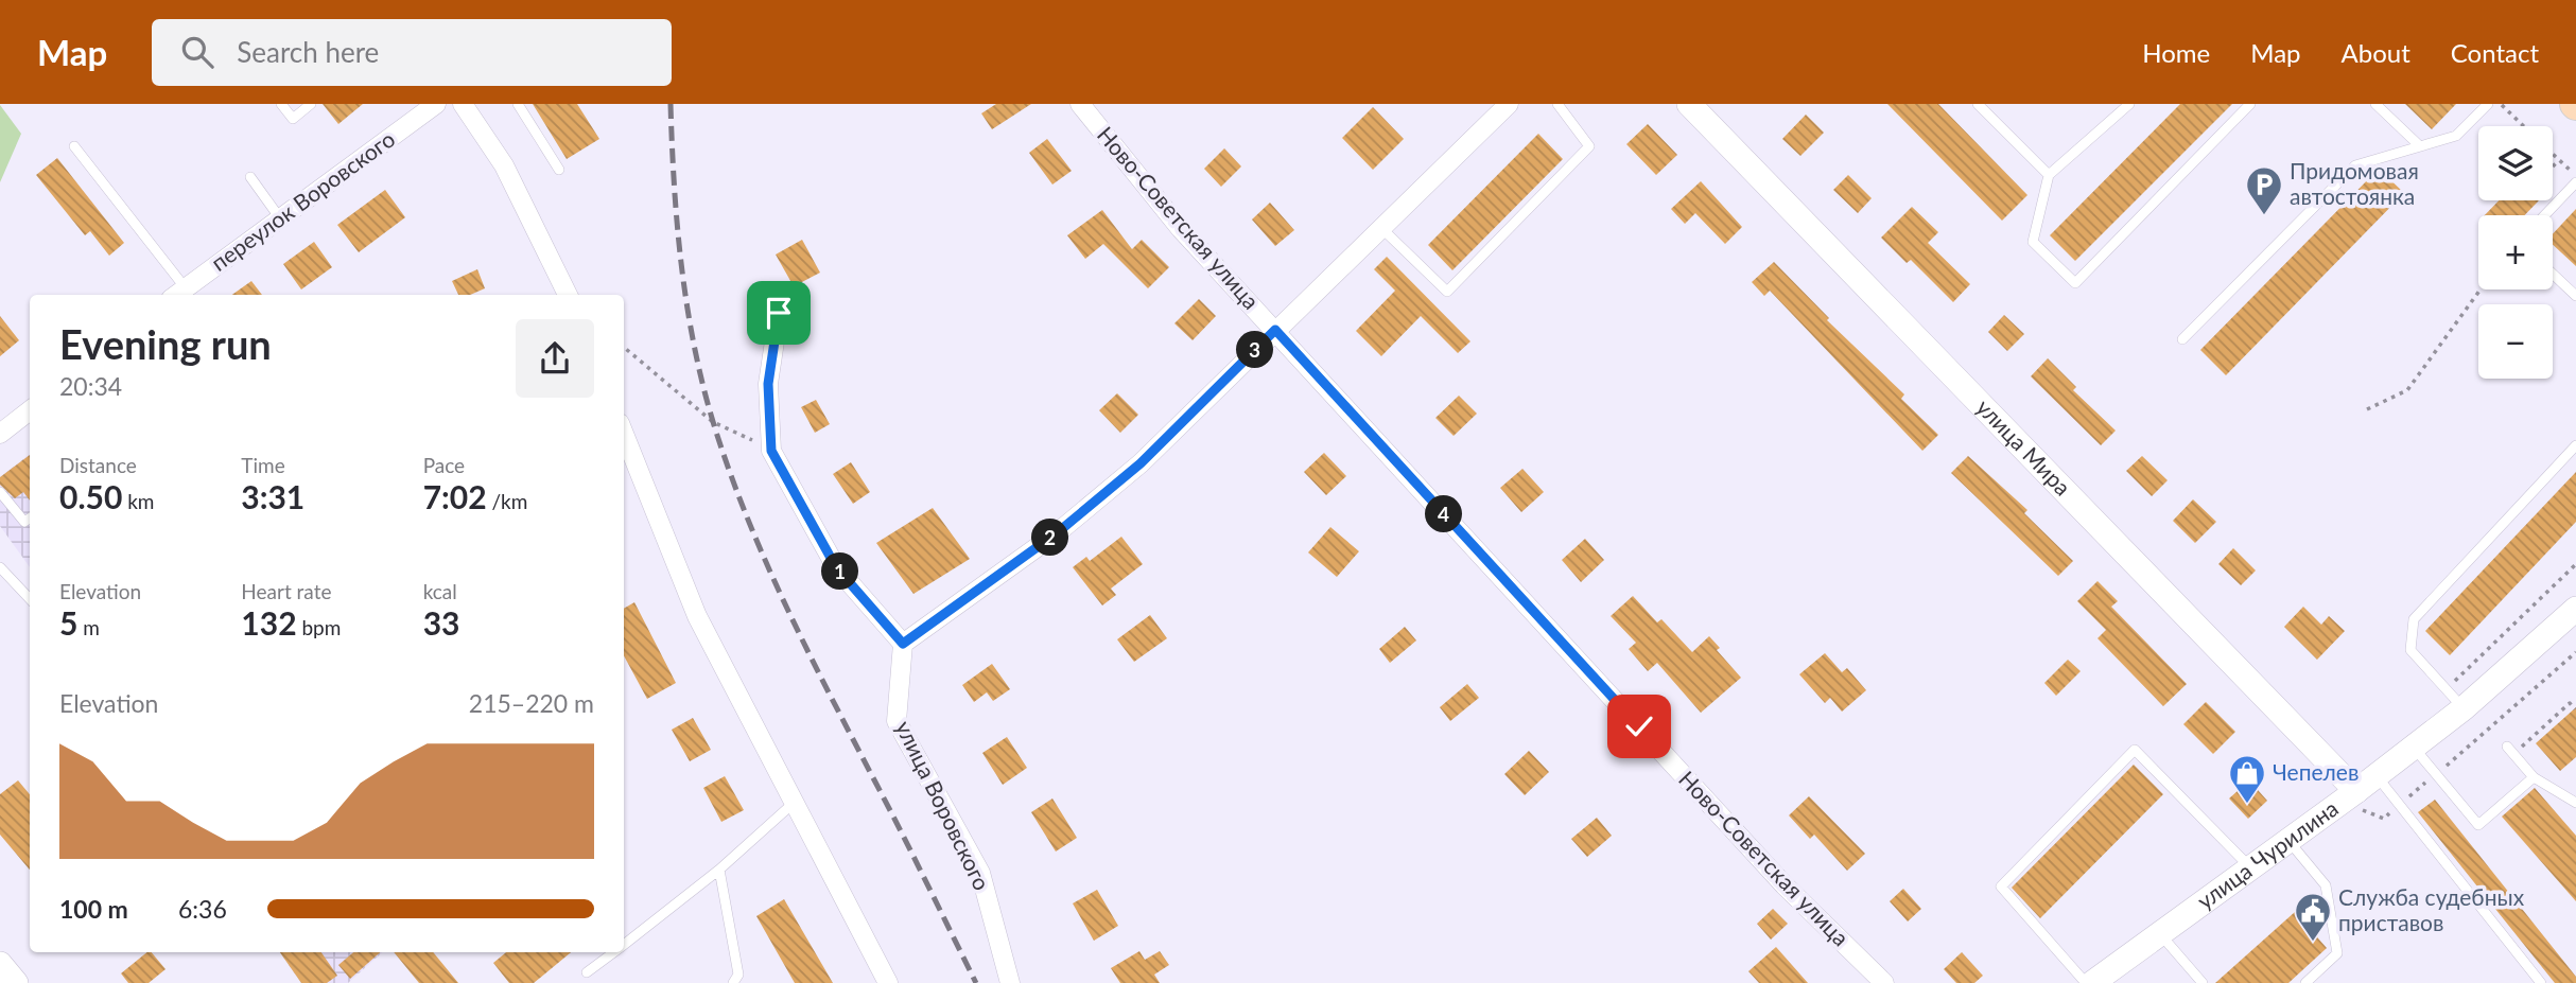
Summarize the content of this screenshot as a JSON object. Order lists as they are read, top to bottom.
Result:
{
  "streets": {
    "street": [
      "переулок Воровского",
      "Ново-Советская улица",
      "улица Мира",
      "улица Воровского",
      "улица Чурилина"
    ]
  },
  "crossings": [
    ["улица Мира", "улица Чурилина"]
  ],
  "places": {
    "parking": ["Придомовая автостоянка"],
    "shop": ["Чепелев"],
    "public building": ["Служба судебных приставов"]
  },
  "page": {
    "header": "Map",
    "search": "Search here",
    "nav": [
      "Home",
      "Map",
      "About",
      "Contact"
    ],
    "map_buttons": ["+", "−"],
    "heading": ["Evening run", "20:34"],
    "pins": [
      "3",
      "4",
      "2",
      "1"
    ],
    "stats": [
      ["Distance", "0.50 km"],
      ["Time", "3:31"],
      ["Pace", "7:02 /km"],
      ["Elevation", "5 m"],
      ["Heart rate", "132 bpm"],
      ["kcal", "33"]
    ],
    "chart": ["Elevation", "215–220 m"],
    "list": [
      {
        "name": "100 m",
        "note": "6:36"
      }
    ]
  }
}
